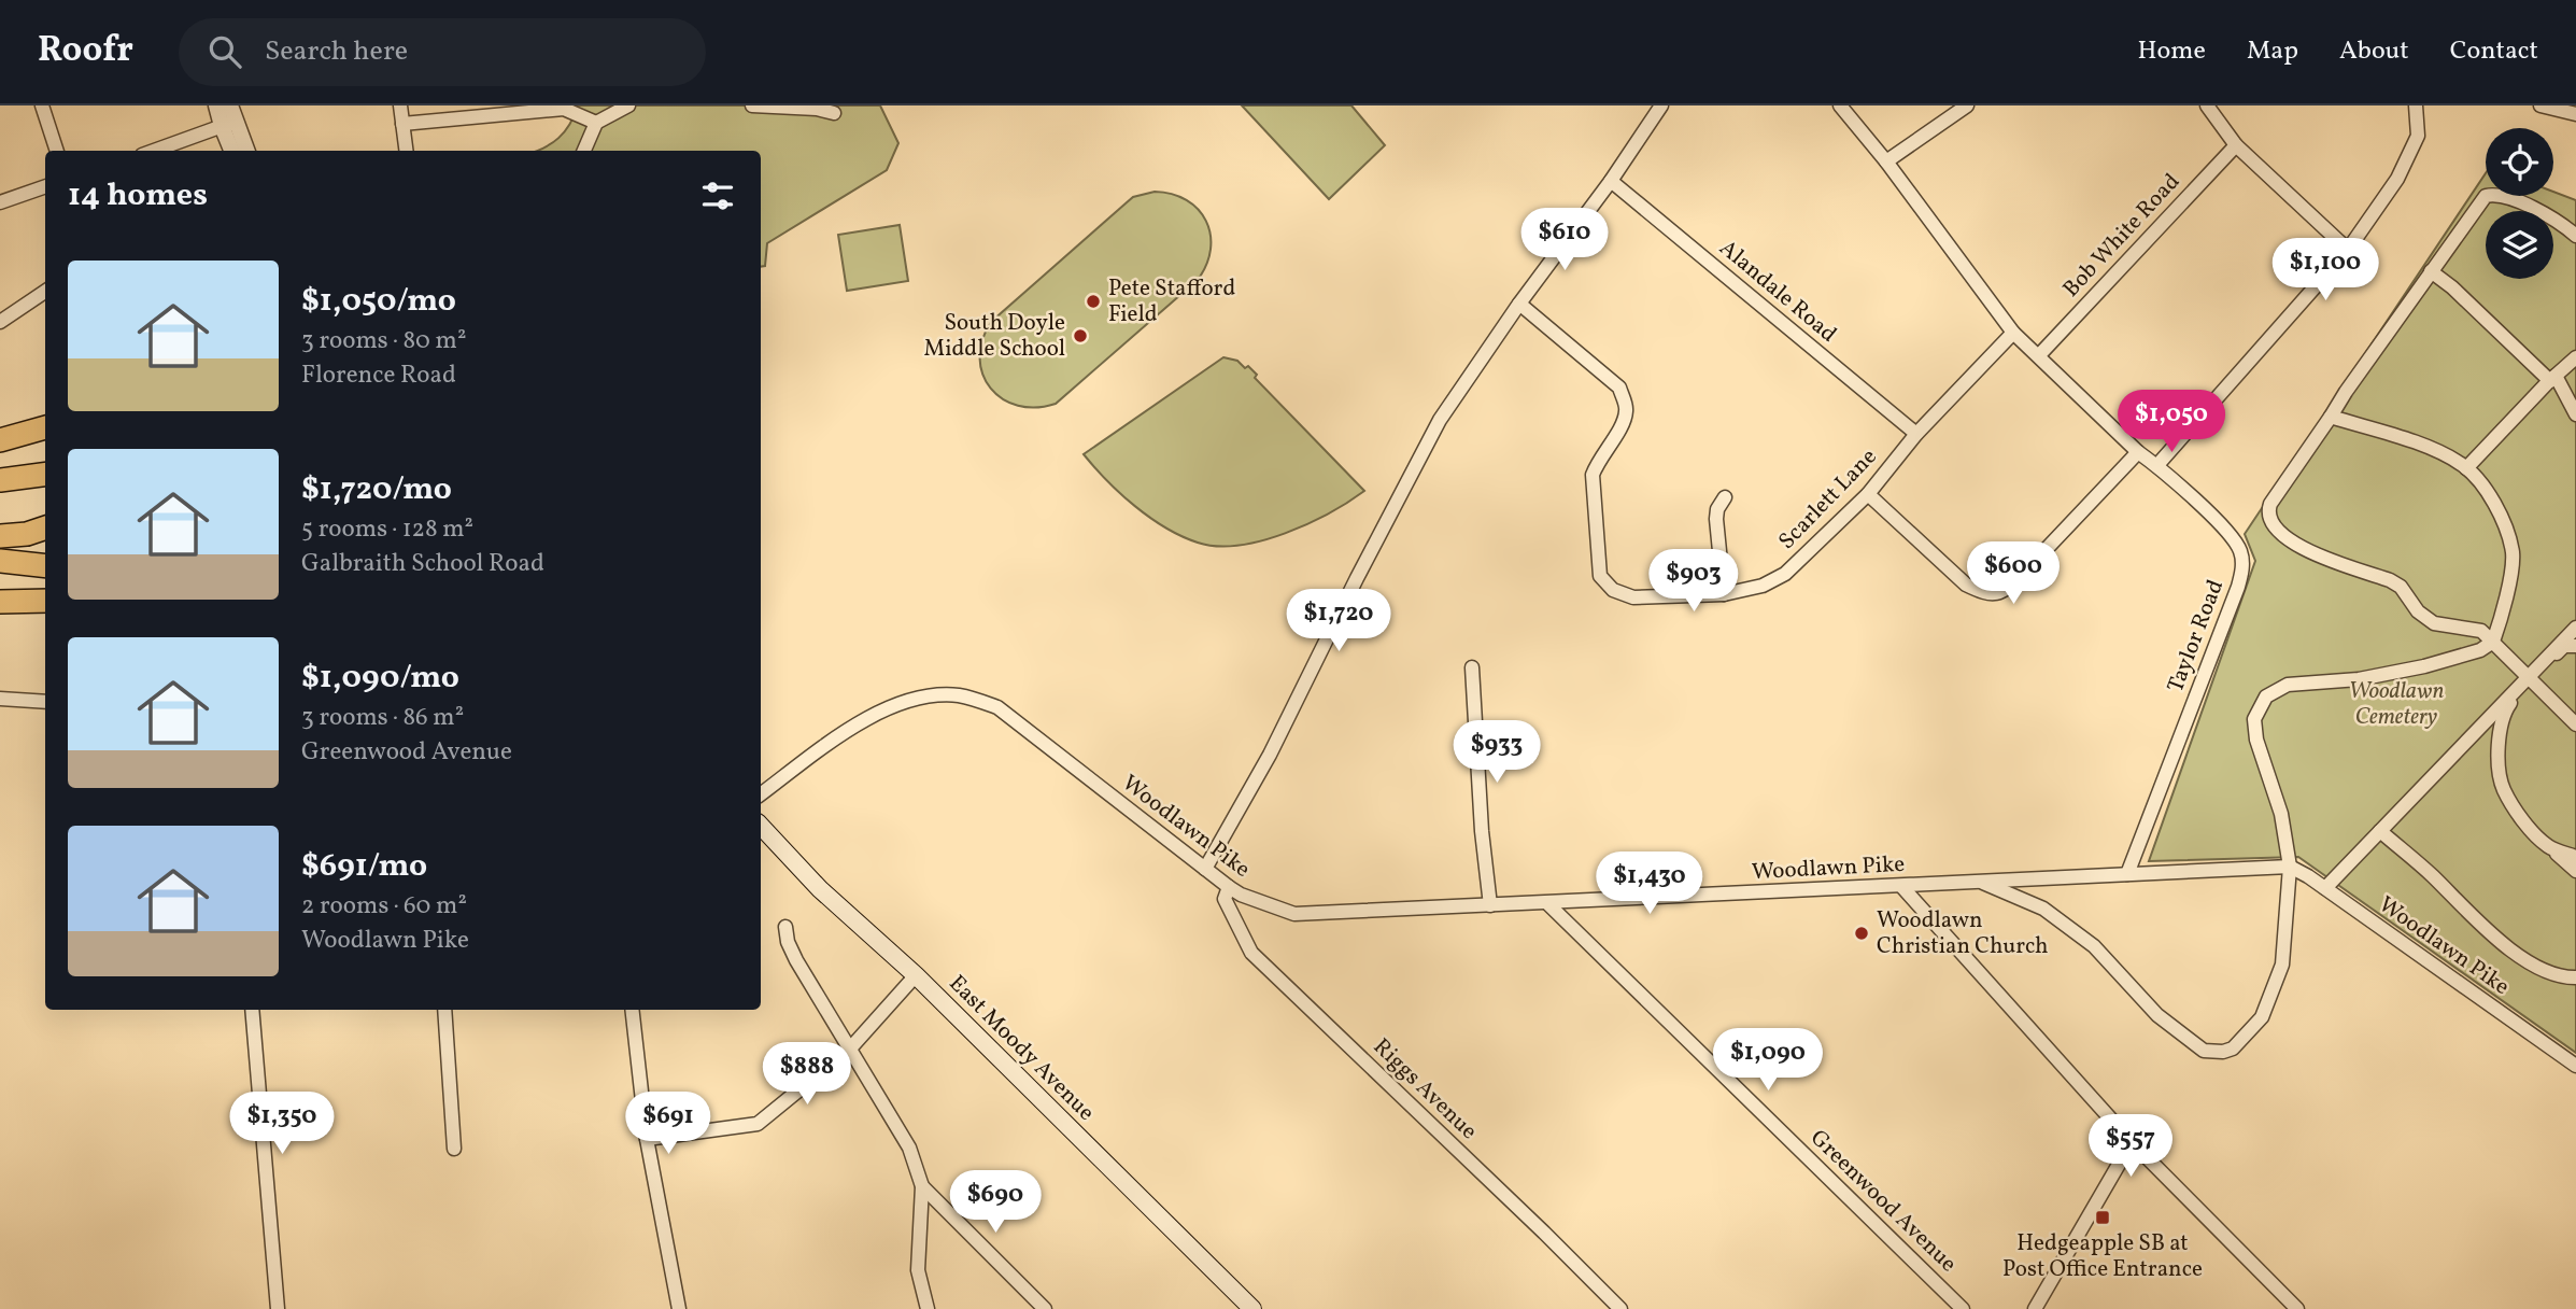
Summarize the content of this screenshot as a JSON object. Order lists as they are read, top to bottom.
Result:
{
  "streets": {
    "main road": ["East Moody Avenue"],
    "street": [
      "Bob White Road",
      "Alandale Road",
      "Scarlett Lane",
      "Taylor Road",
      "Woodlawn Pike",
      "Riggs Avenue",
      "Greenwood Avenue"
    ]
  },
  "crossings": [
    ["Bob White Road", "Taylor Road"],
    ["Alandale Road", "Scarlett Lane"],
    ["Scarlett Lane", "Taylor Road"],
    ["Taylor Road", "Woodlawn Pike"],
    ["Woodlawn Pike", "Riggs Avenue"],
    ["Woodlawn Pike", "Greenwood Avenue"]
  ],
  "parks": ["Woodlawn Cemetery"],
  "places": {
    "other": ["Pete Stafford Field", "South Doyle Middle School", "Woodlawn Christian Church"],
    "transit": ["Hedgeapple SB at Post Office Entrance"]
  },
  "page": {
    "header": "Roofr",
    "search": "Search here",
    "nav": [
      "Home",
      "Map",
      "About",
      "Contact"
    ],
    "heading": "14 homes",
    "price": [
      "$610",
      "$1,100",
      "$1,050",
      "$600",
      "$903",
      "$1,720",
      "$933",
      "$1,430",
      "$1,090",
      "$888",
      "$1,350",
      "$691",
      "$557",
      "$690"
    ],
    "list": [
      {
        "name": "$1,050/mo",
        "note": "3 rooms · 80 m² · Florence Road"
      },
      {
        "name": "$1,720/mo",
        "note": "5 rooms · 128 m² · Galbraith School Road"
      },
      {
        "name": "$1,090/mo",
        "note": "3 rooms · 86 m² · Greenwood Avenue"
      },
      {
        "name": "$691/mo",
        "note": "2 rooms · 60 m² · Woodlawn Pike"
      }
    ]
  }
}
